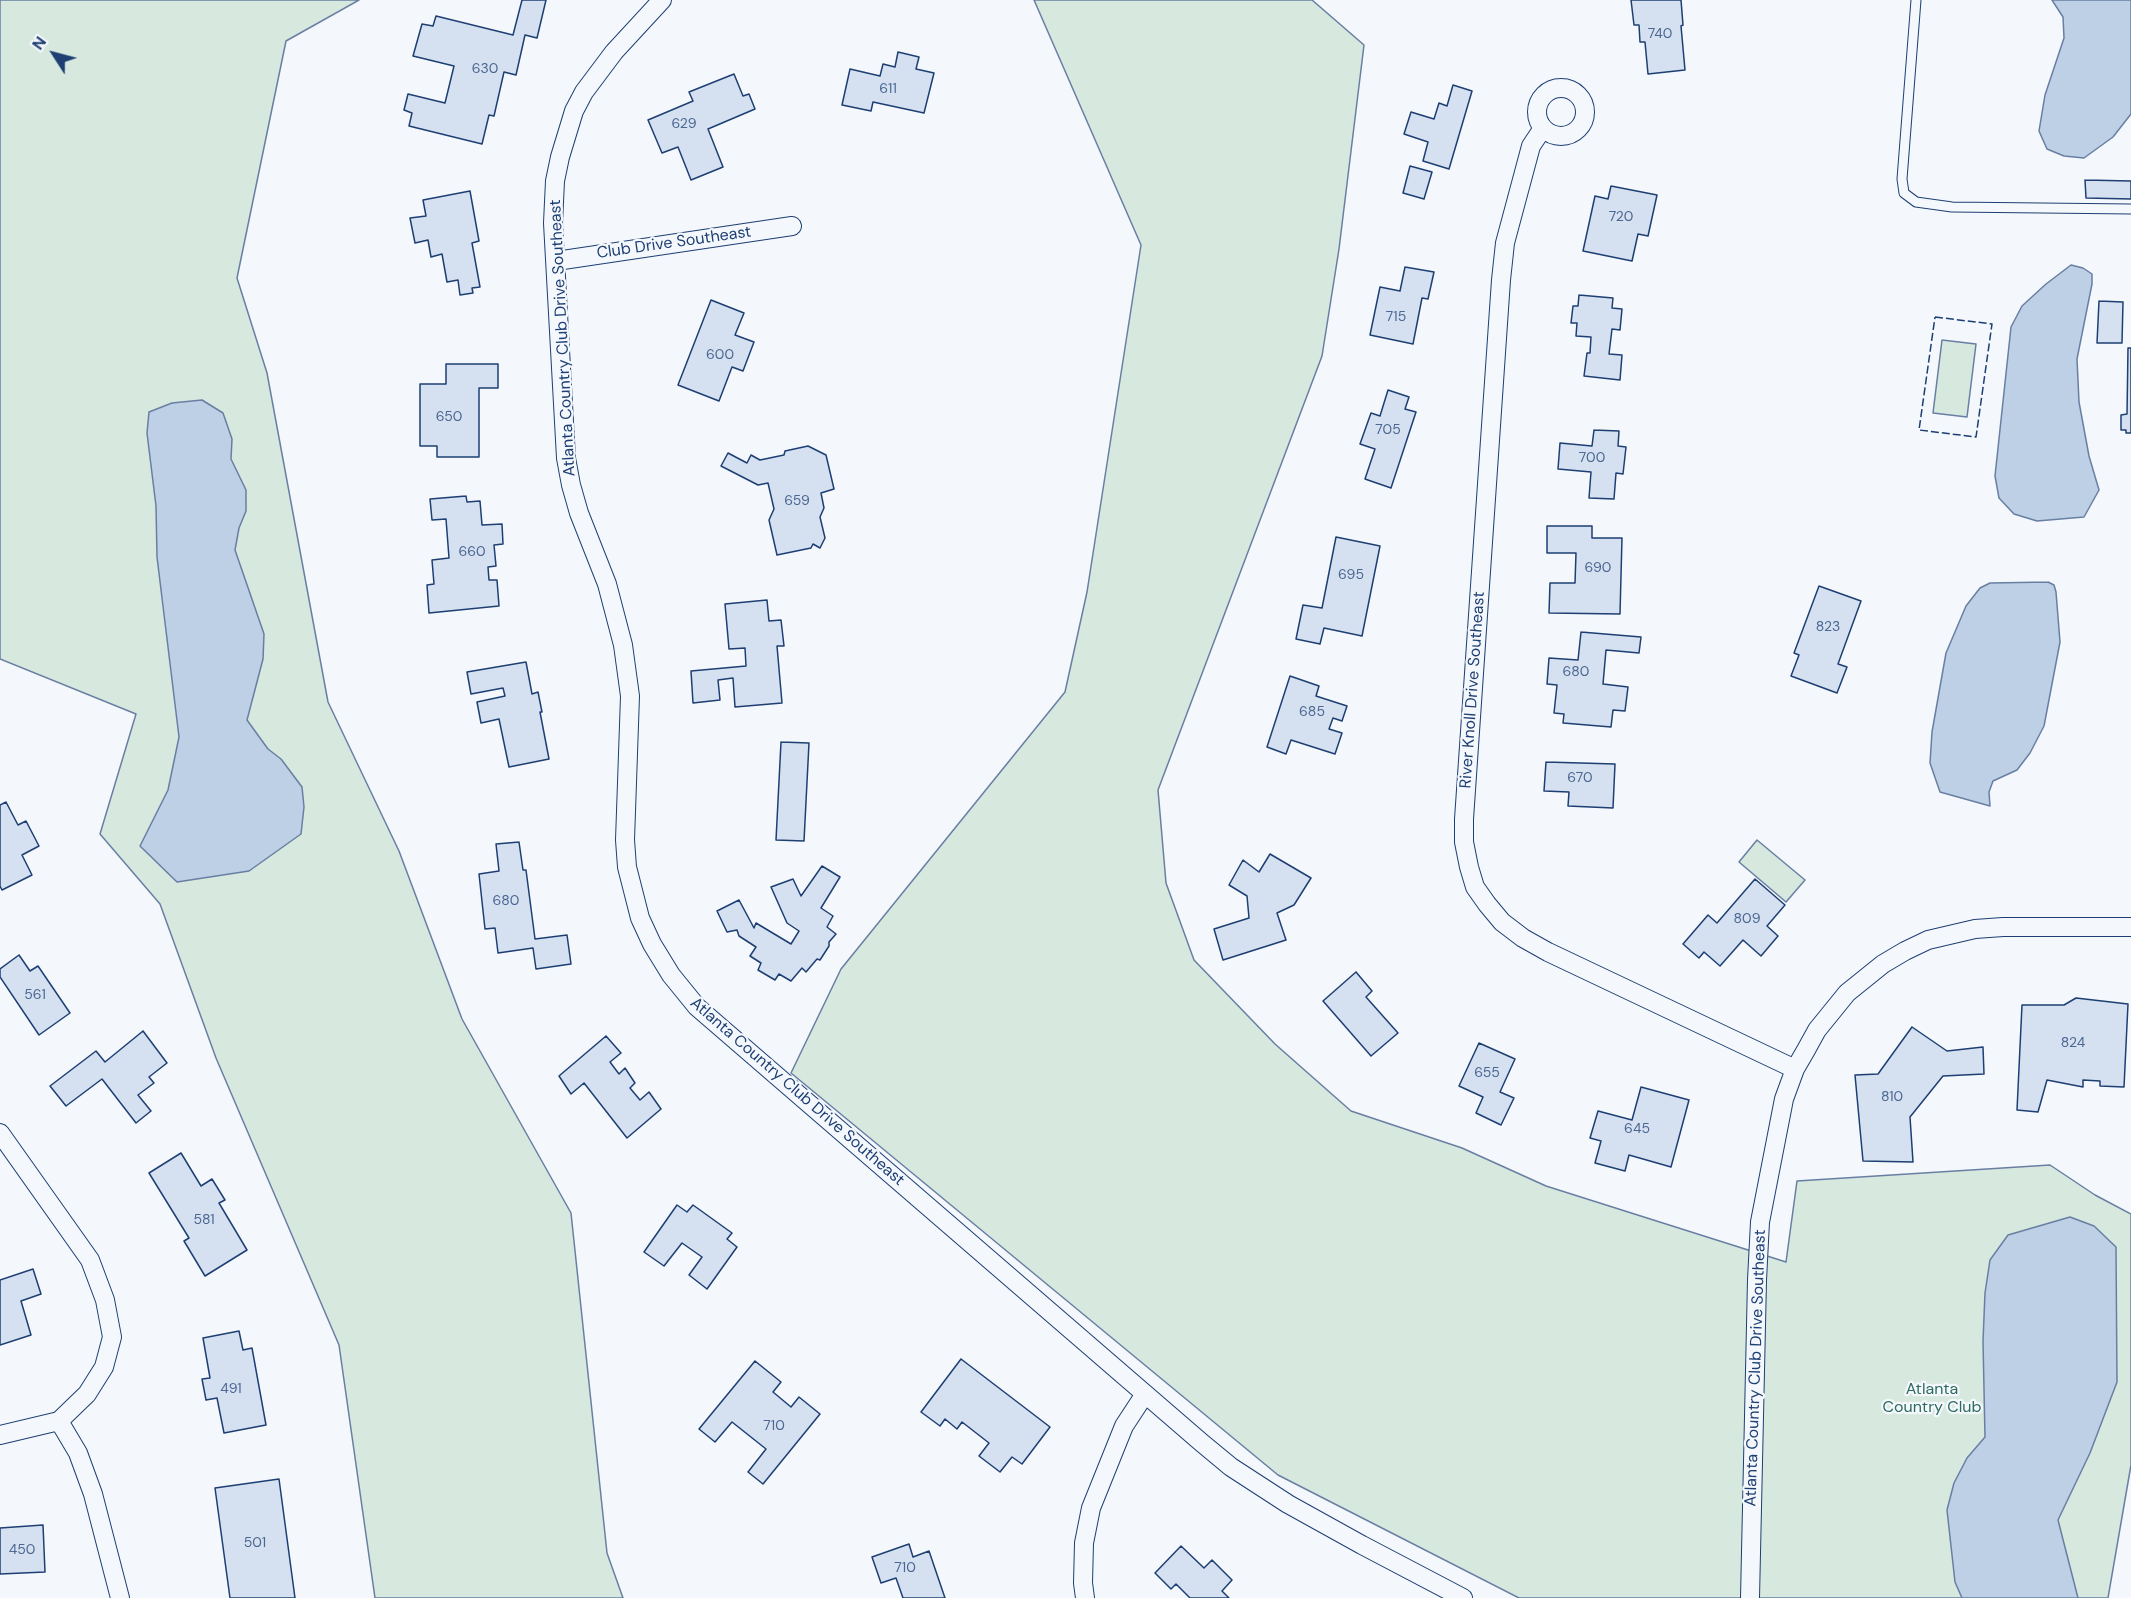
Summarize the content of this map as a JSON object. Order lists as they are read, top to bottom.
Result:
{
  "streets": {
    "street": ["Club Drive Southeast", "Atlanta Country Club Drive Southeast", "River Knoll Drive Southeast"]
  },
  "crossings": [
    ["Club Drive Southeast", "Atlanta Country Club Drive Southeast"],
    ["Atlanta Country Club Drive Southeast", "River Knoll Drive Southeast"]
  ],
  "parks": ["Atlanta Country Club"],
  "house_numbers": [
    "740",
    "630",
    "611",
    "629",
    "720",
    "715",
    "600",
    "650",
    "705",
    "700",
    "659",
    "660",
    "690",
    "695",
    "823",
    "680",
    "685",
    "670",
    "680",
    "809",
    "561",
    "824",
    "655",
    "810",
    "645",
    "581",
    "491",
    "710",
    "501",
    "450",
    "710"
  ],
  "north": "top left"
}
